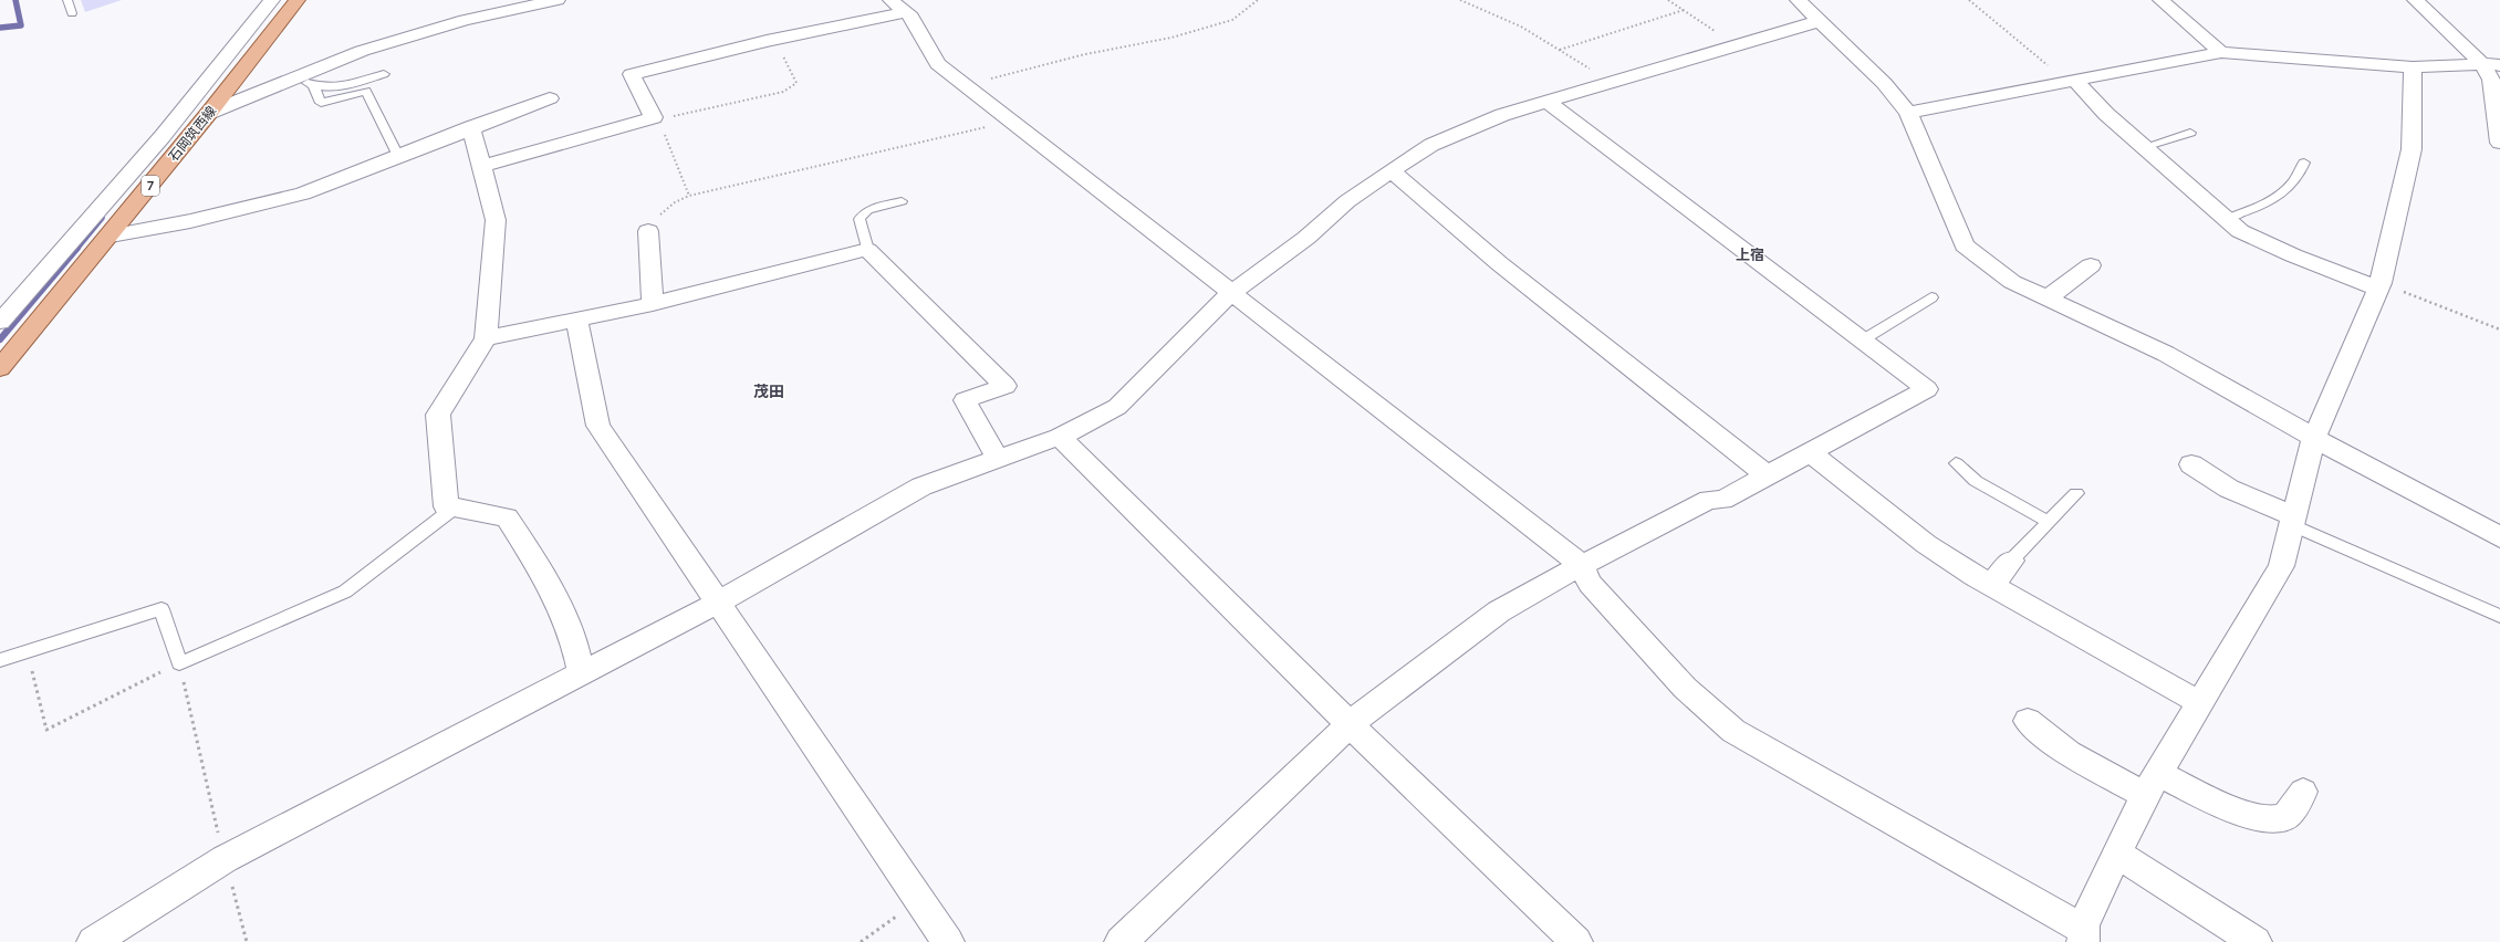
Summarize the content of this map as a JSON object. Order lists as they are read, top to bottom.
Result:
{
  "streets": {
    "main road": ["石岡筑西線", "7"]
  },
  "districts": ["上宿", "茂田"]
}
